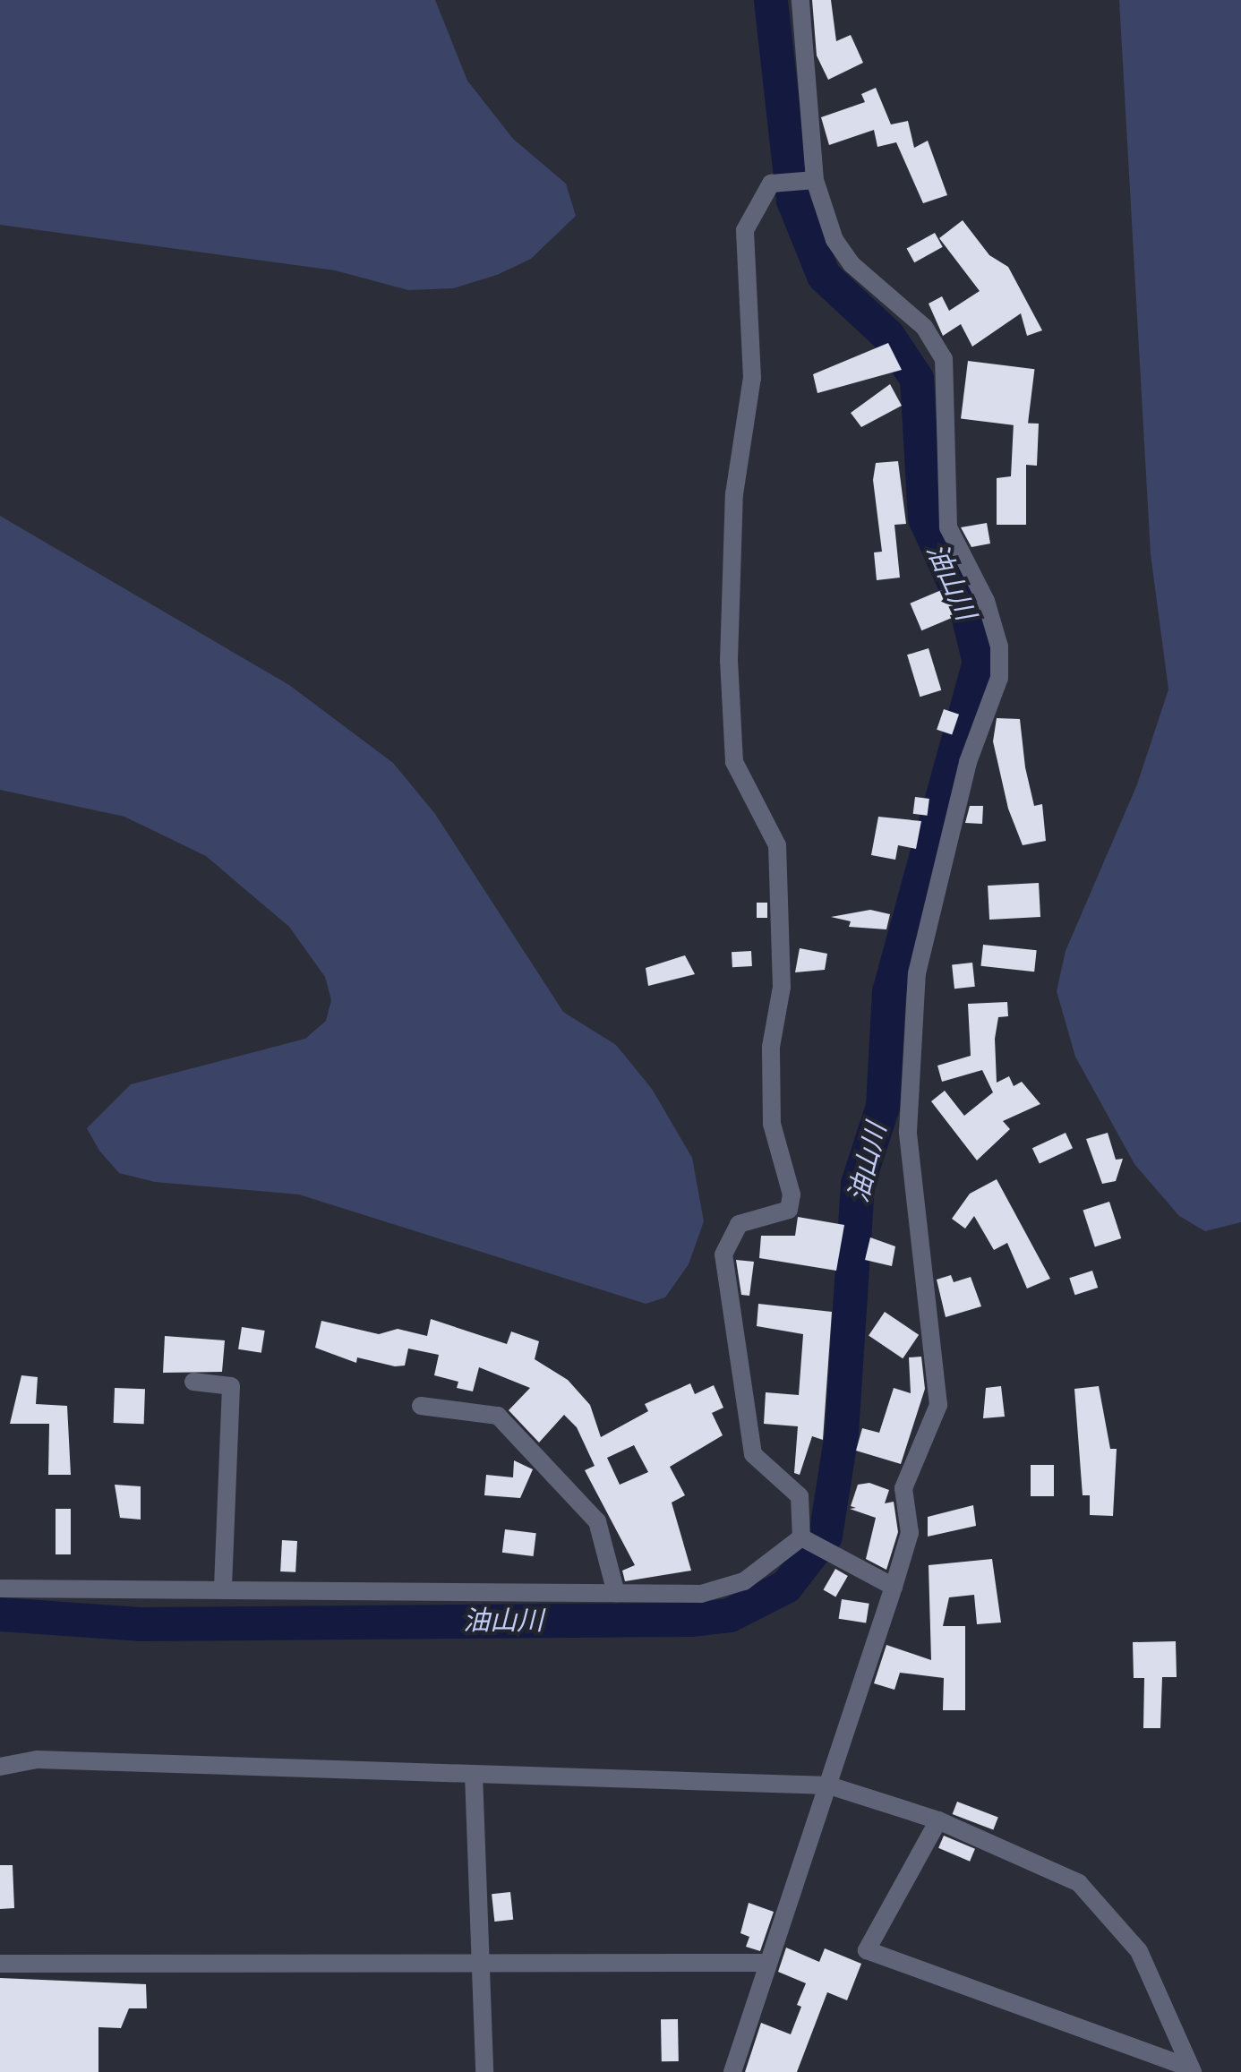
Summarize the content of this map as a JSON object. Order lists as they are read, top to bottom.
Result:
{
  "water": ["油山川"]
}
